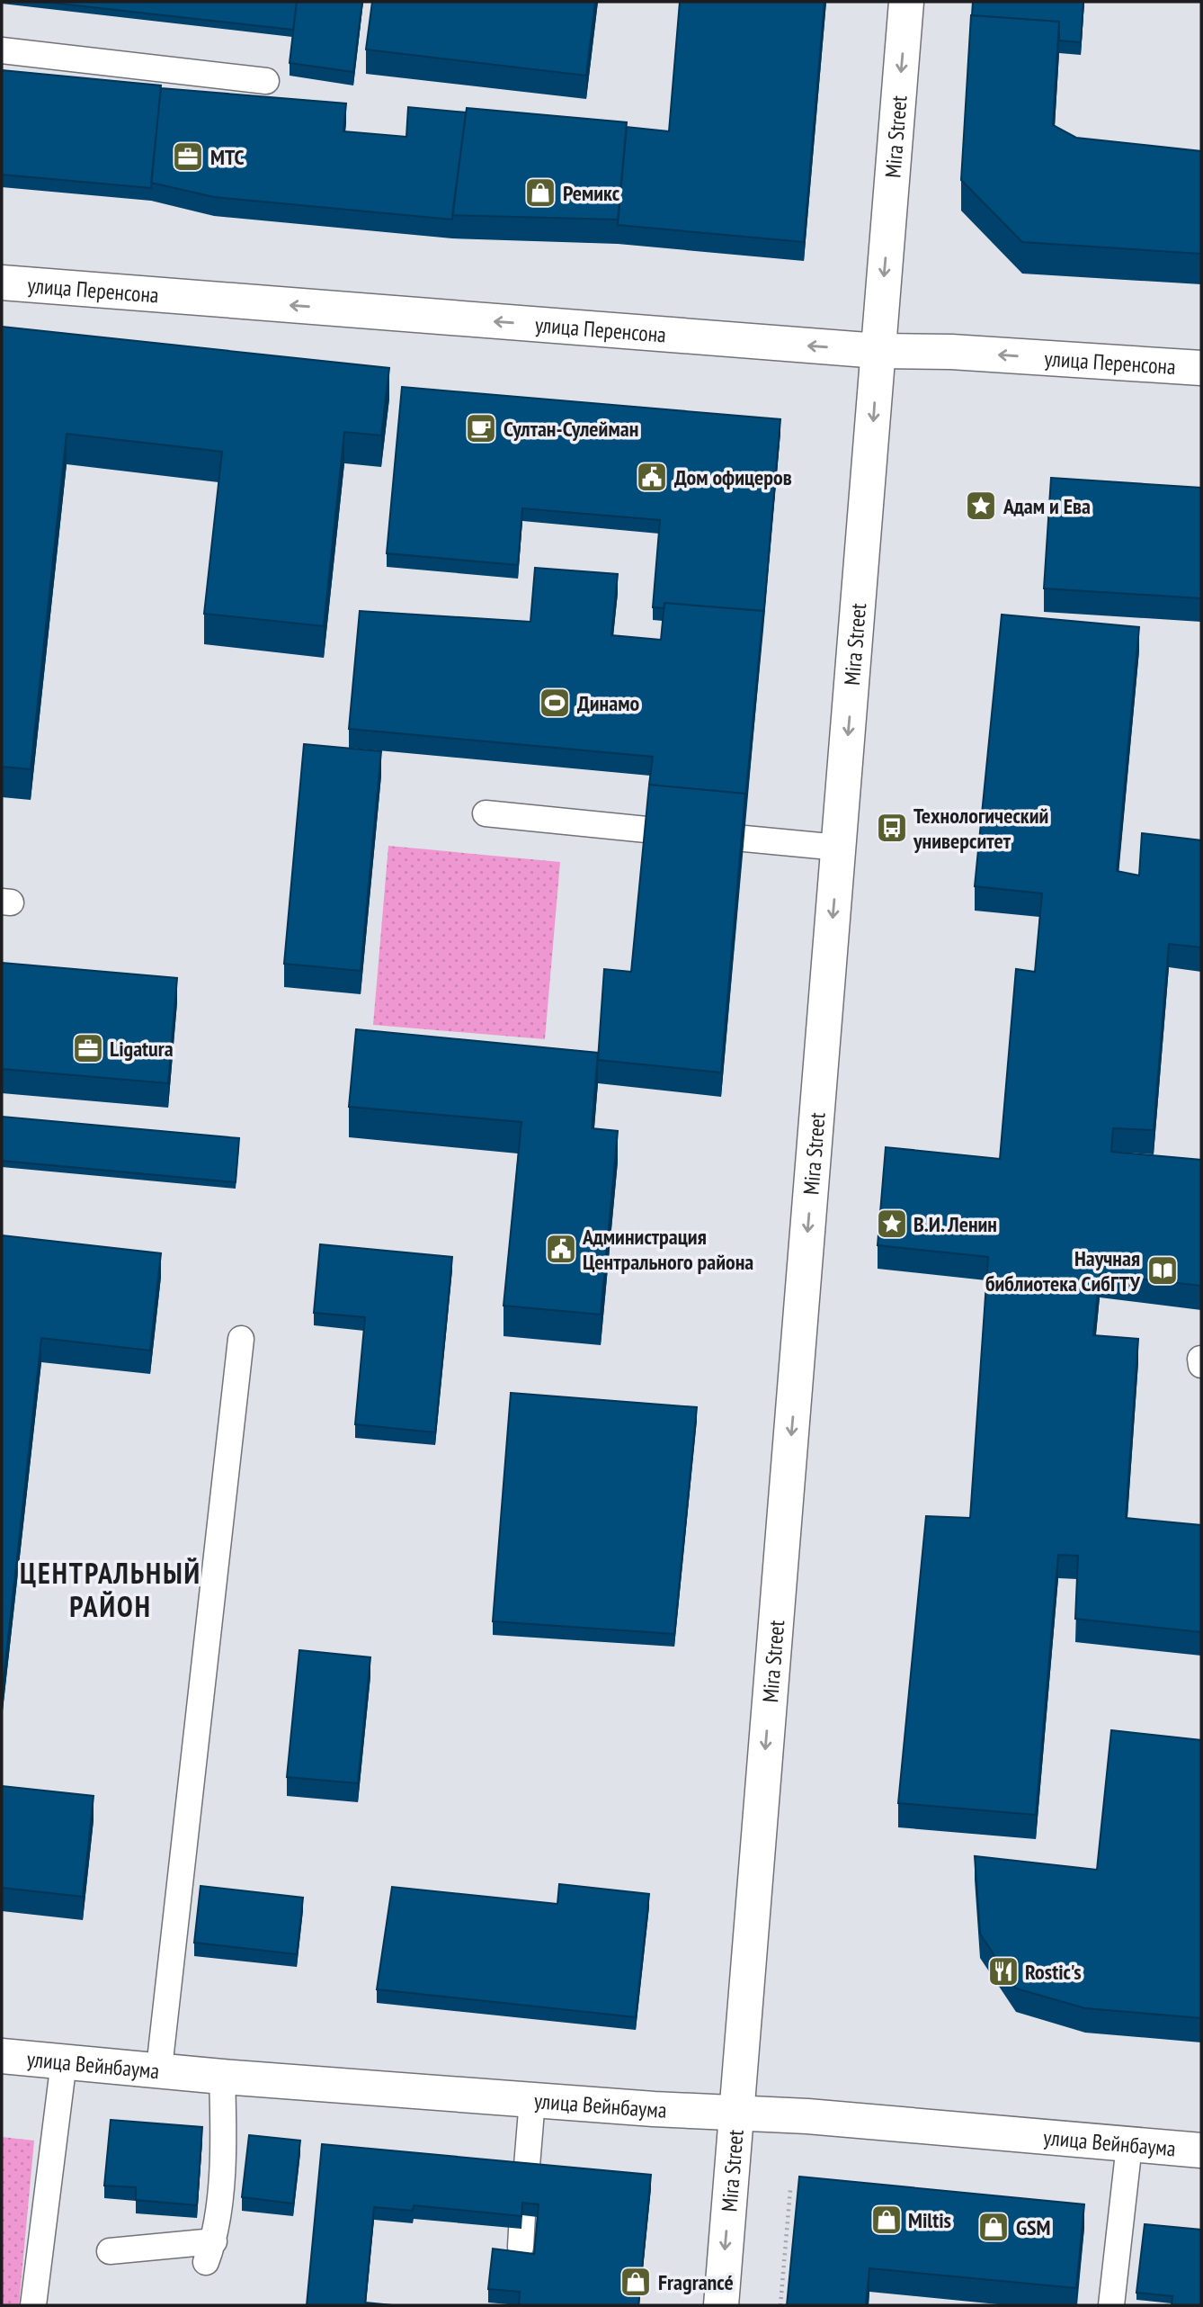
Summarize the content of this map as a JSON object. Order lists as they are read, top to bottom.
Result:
{
  "streets": {
    "main road": ["Mira Street", "улица Перенсона", "улица Вейнбаума"]
  },
  "crossings": [
    ["Mira Street", "улица Перенсона"],
    ["Mira Street", "улица Вейнбаума"]
  ],
  "one_way": ["Mira Street", "улица Перенсона"],
  "districts": ["ЦЕНТРАЛЬНЫЙ РАЙОН"],
  "places": {
    "office": ["МТС", "Ligatura"],
    "shop": [
      "Ремикс",
      "Miltis",
      "GSM",
      "Fragrancé"
    ],
    "cafe": ["Султан-Сулейман"],
    "public building": ["Дом офицеров", "Администрация Центрального района"],
    "place": ["Адам и Ева", "В.И. Ленин"],
    "sports": ["Динамо"],
    "bus stop": ["Технологический университет"],
    "library": ["Научная библиотека СибГТУ"],
    "restaurant": ["Rostic's"]
  }
}
